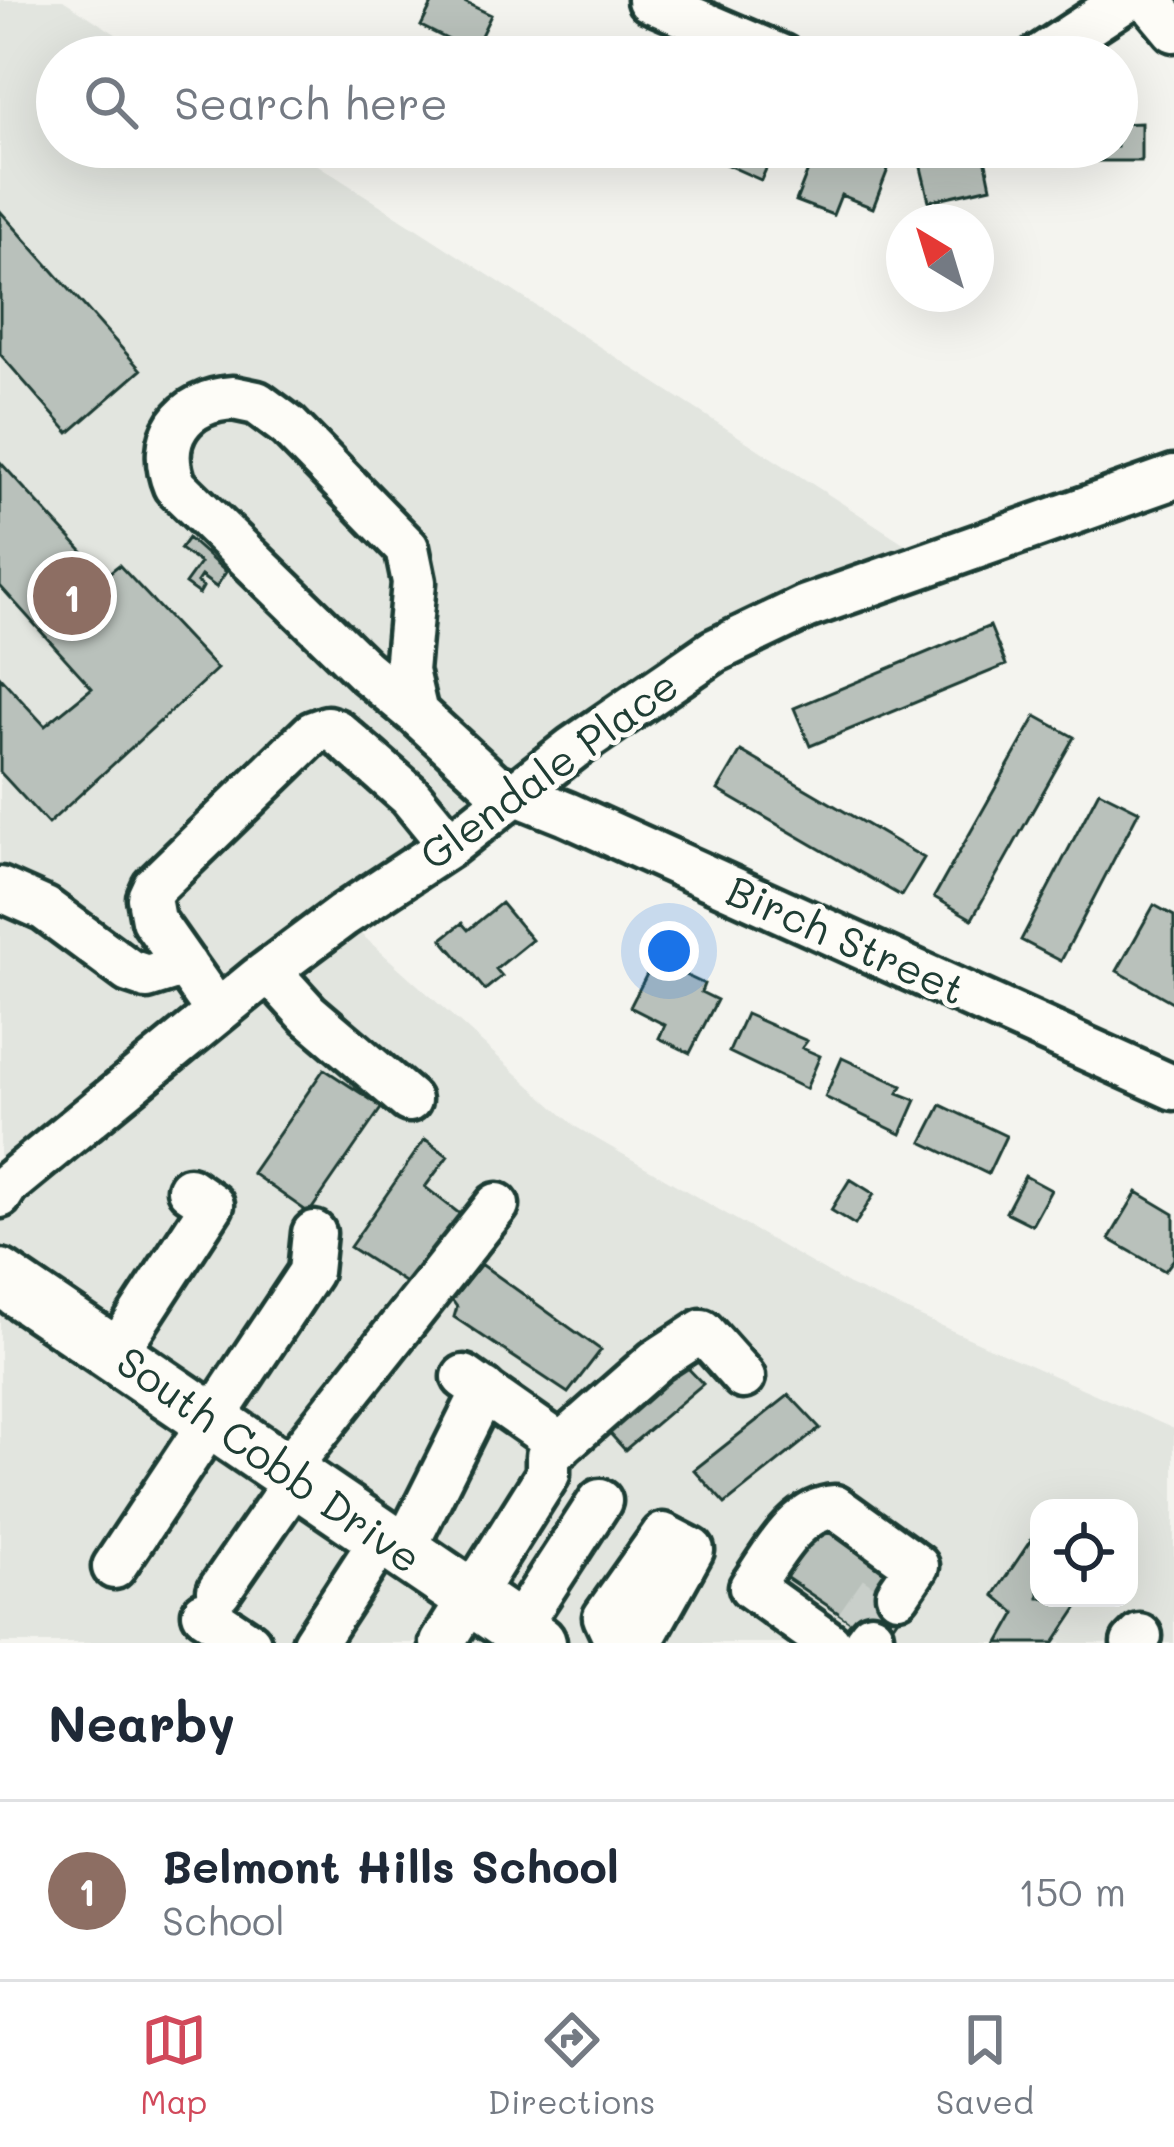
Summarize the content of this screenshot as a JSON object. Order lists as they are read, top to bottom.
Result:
{
  "streets": {
    "main road": ["South Cobb Drive"],
    "street": ["Glendale Place", "Birch Street"]
  },
  "crossings": [
    ["Glendale Place", "Birch Street"]
  ],
  "north": "top left",
  "page": {
    "search": "Search here",
    "pins": "1",
    "heading": "Nearby",
    "list": [
      {
        "mark": "1",
        "name": "Belmont Hills School",
        "note": "School",
        "value": "150 m"
      }
    ],
    "nav": ["Map", "Directions", "Saved"]
  }
}
